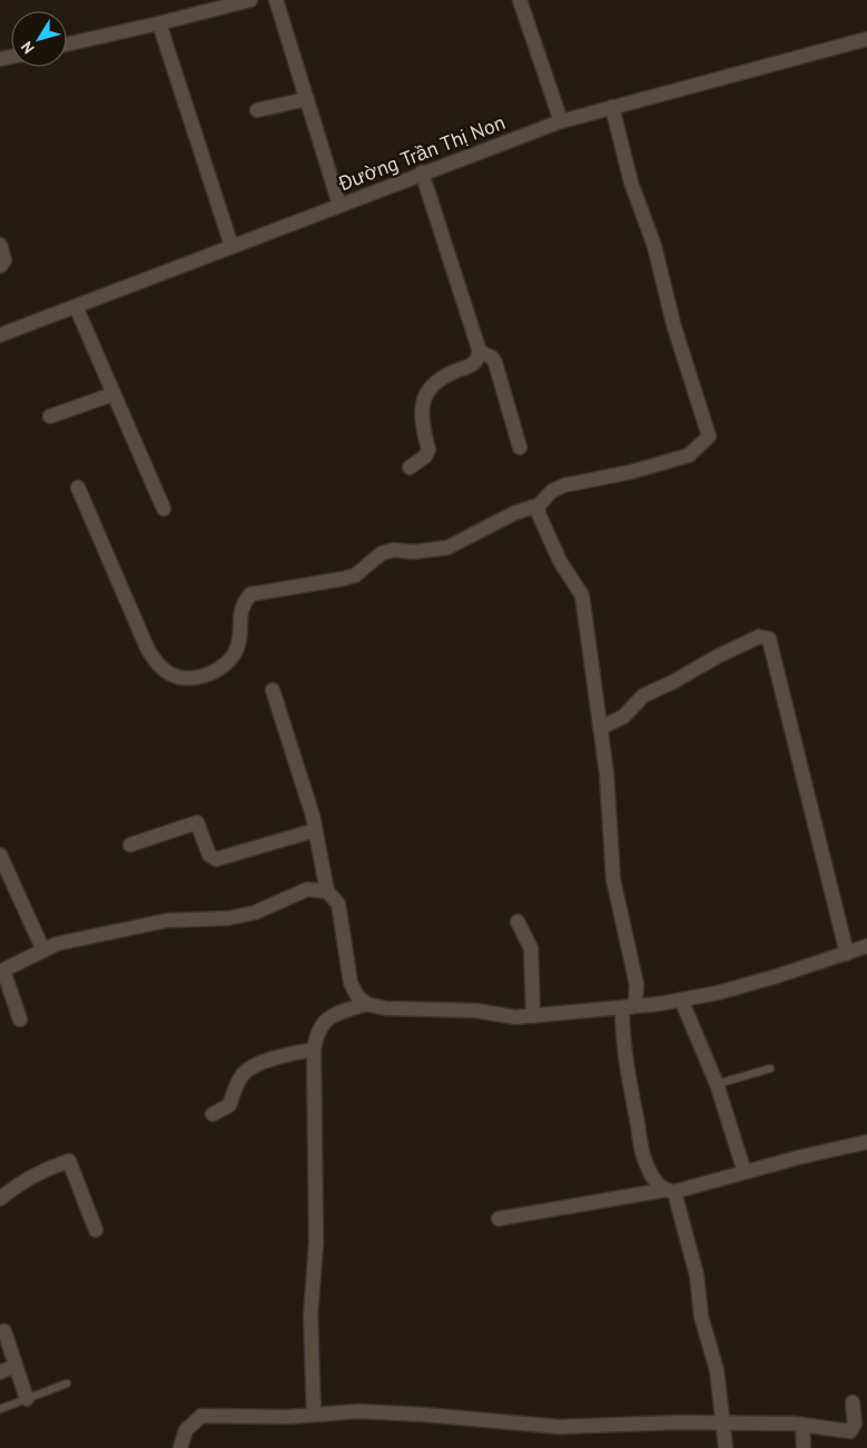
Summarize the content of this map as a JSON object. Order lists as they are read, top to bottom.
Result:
{
  "streets": {
    "street": ["Đường Trần Thị Non"]
  },
  "north": "bottom left"
}
